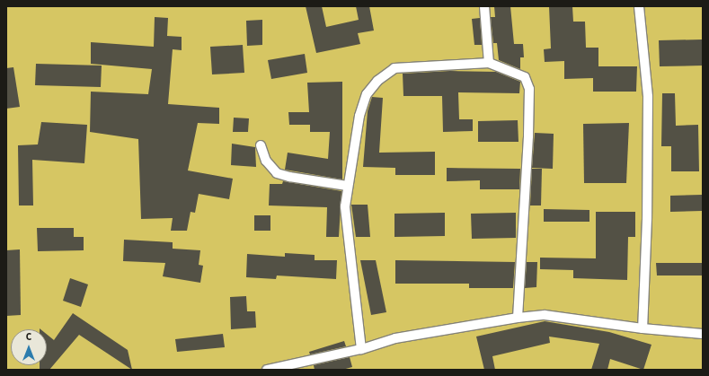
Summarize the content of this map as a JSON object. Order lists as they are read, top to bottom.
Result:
{
  "north": "top"
}
